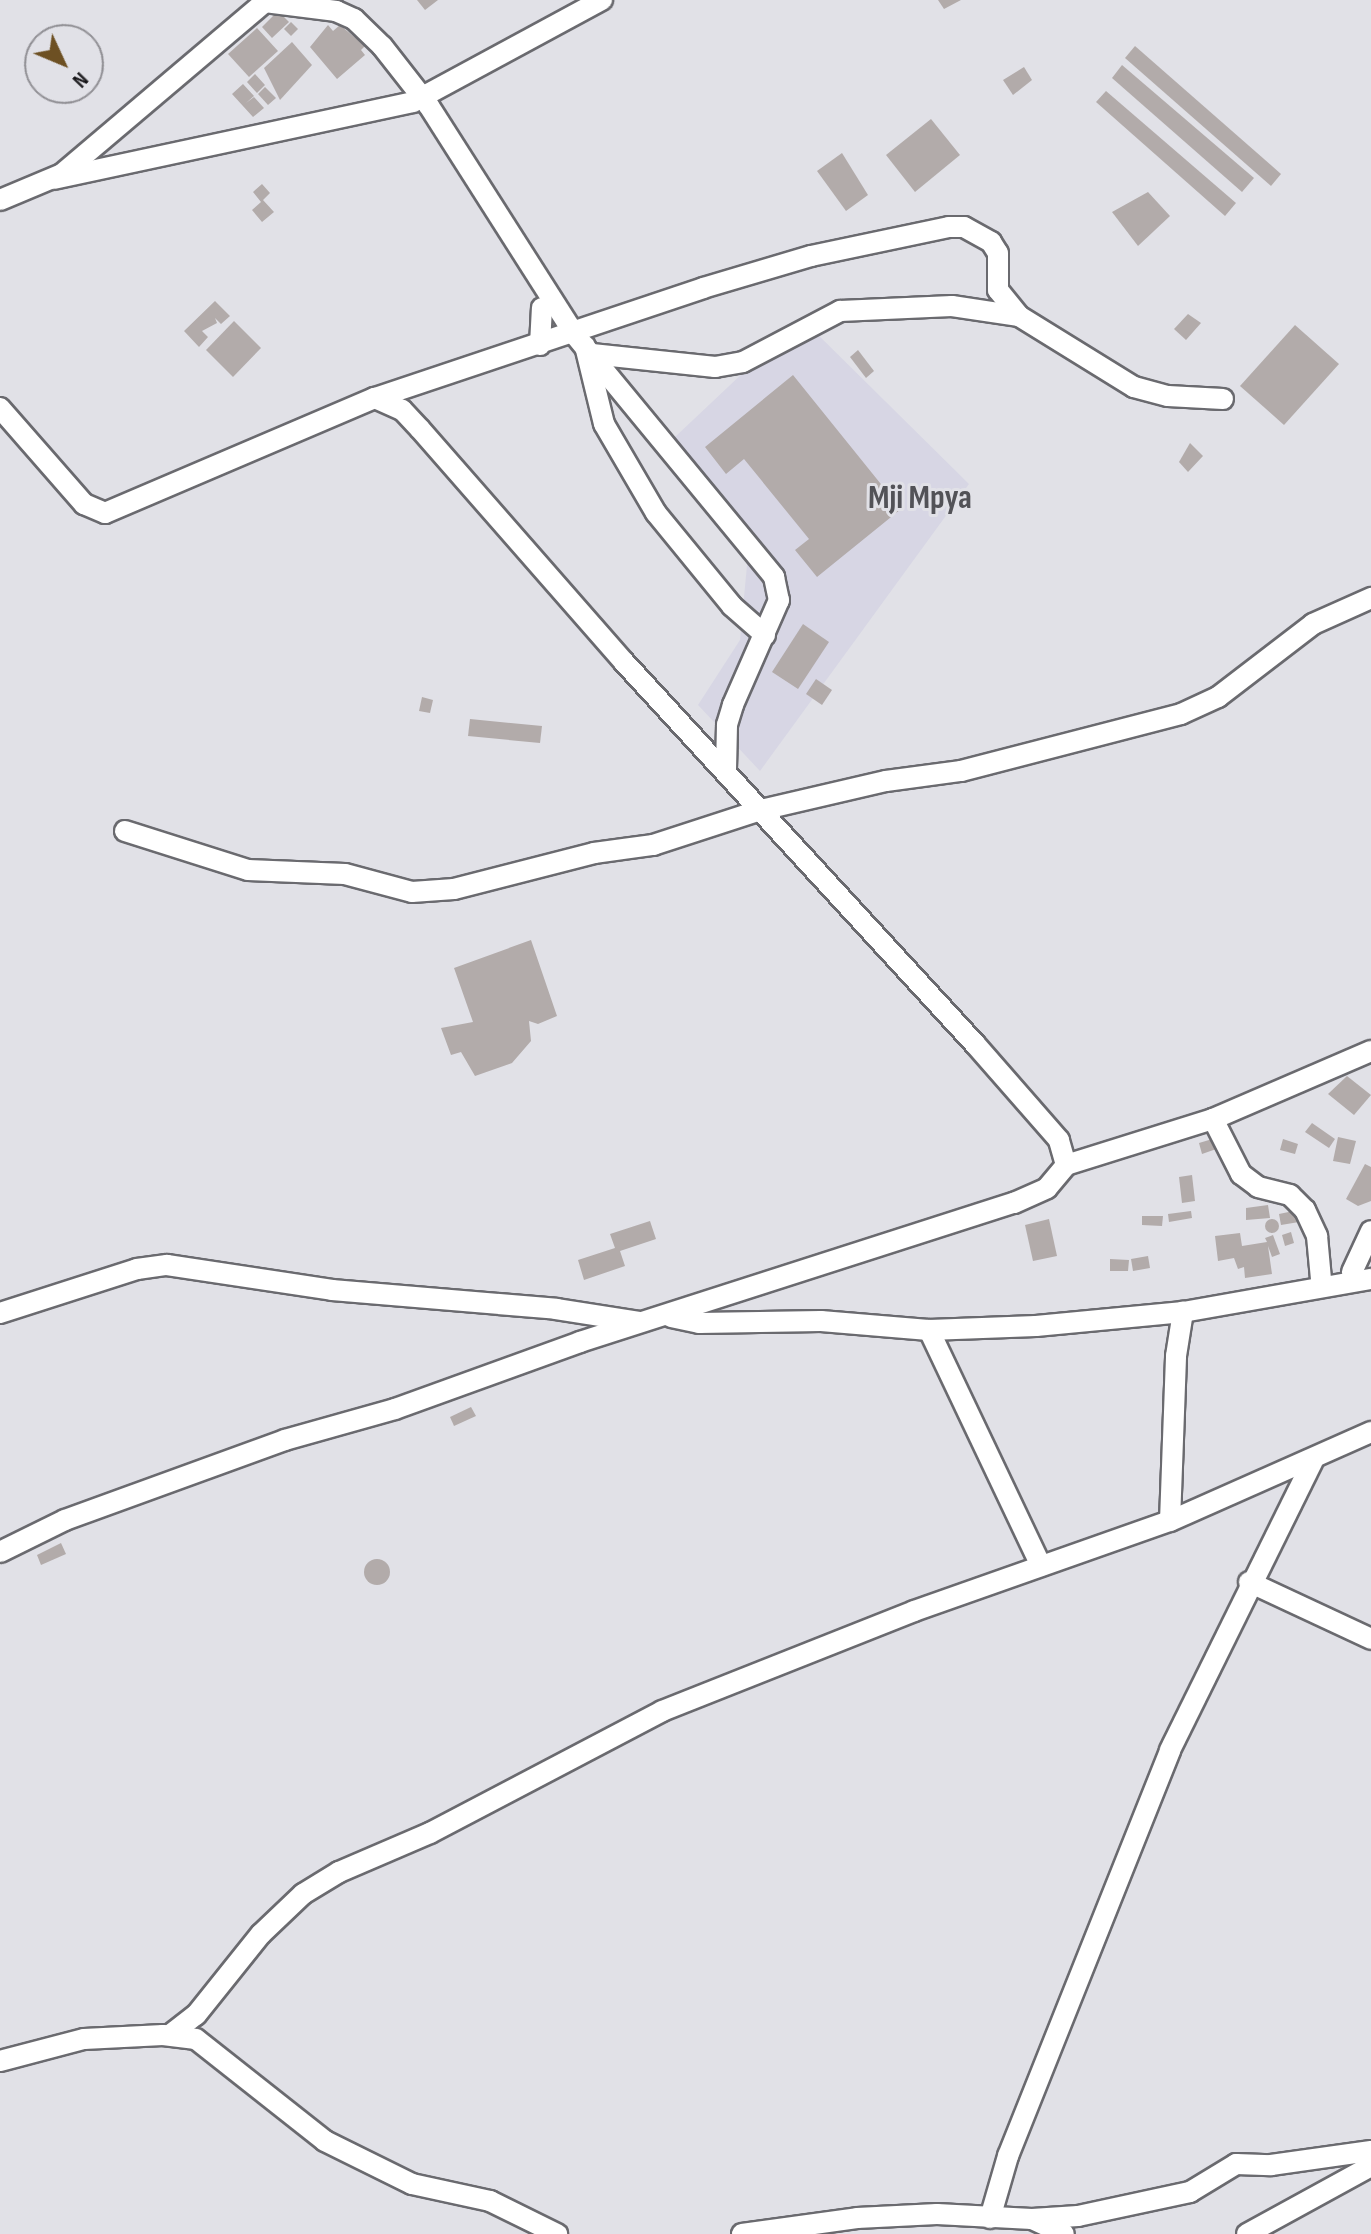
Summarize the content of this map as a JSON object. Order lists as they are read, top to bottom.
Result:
{
  "districts": ["Mji Mpya"],
  "north": "bottom right"
}
